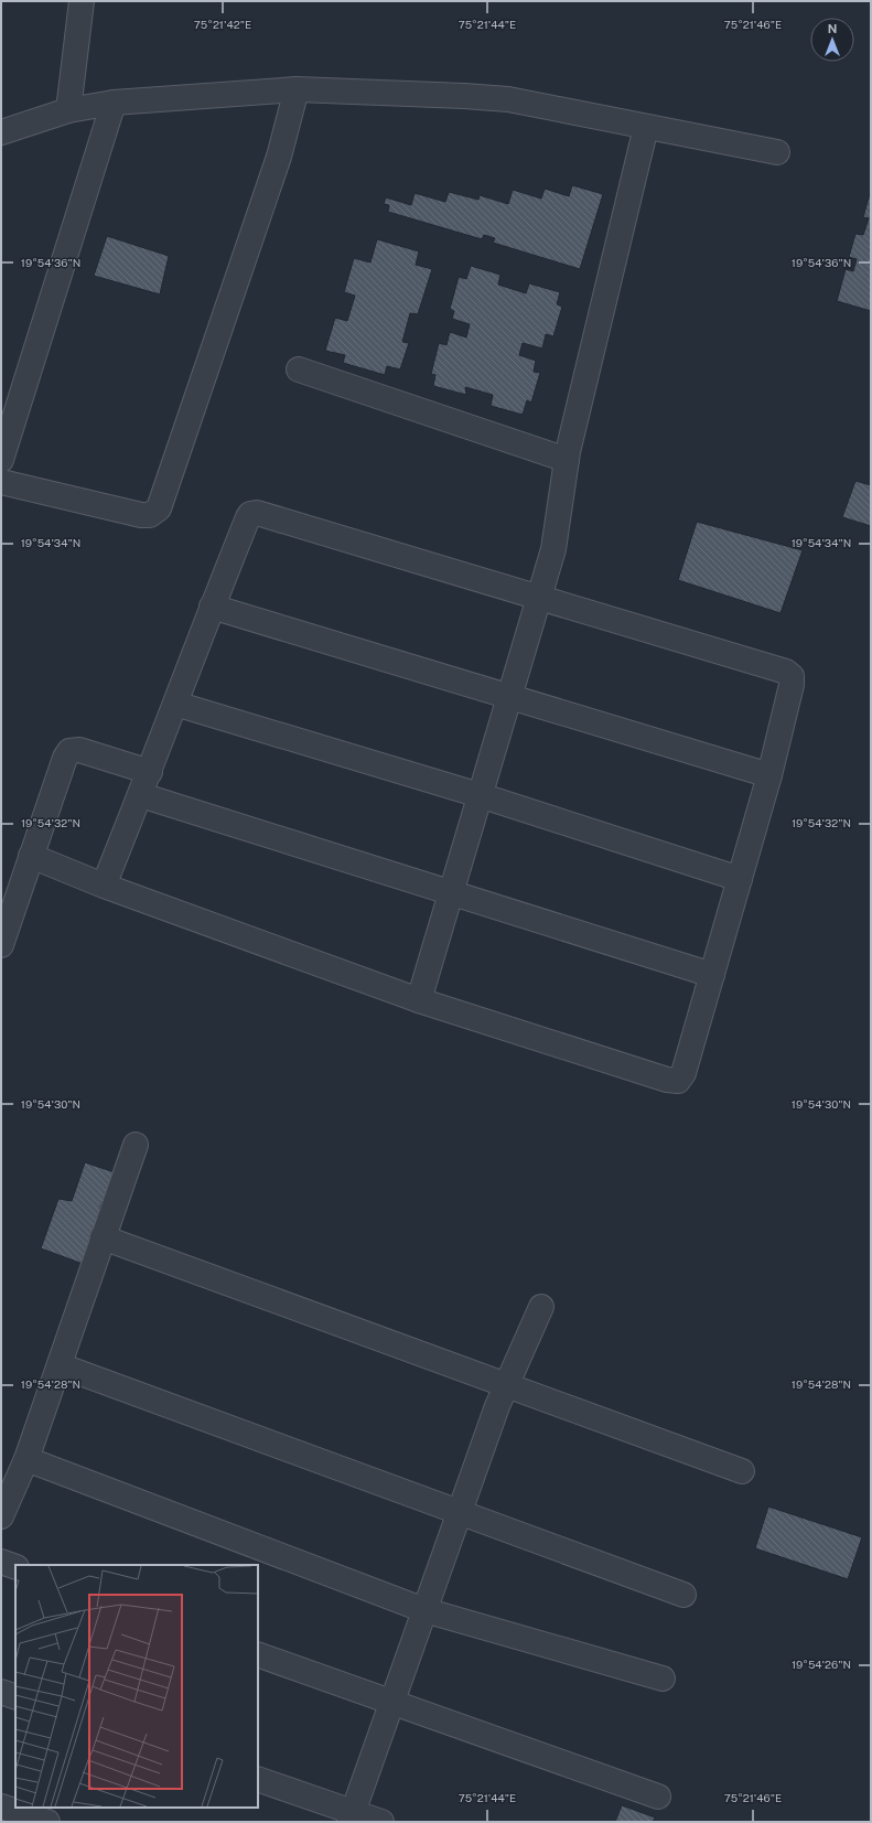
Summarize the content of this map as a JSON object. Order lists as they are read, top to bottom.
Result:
{
  "north": "top",
  "coordinates": [
    "75°21'42\"E",
    "75°21'44\"E",
    "75°21'46\"E",
    "19°54'36\"N",
    "19°54'34\"N",
    "19°54'32\"N",
    "19°54'30\"N",
    "19°54'28\"N",
    "19°54'26\"N"
  ]
}
